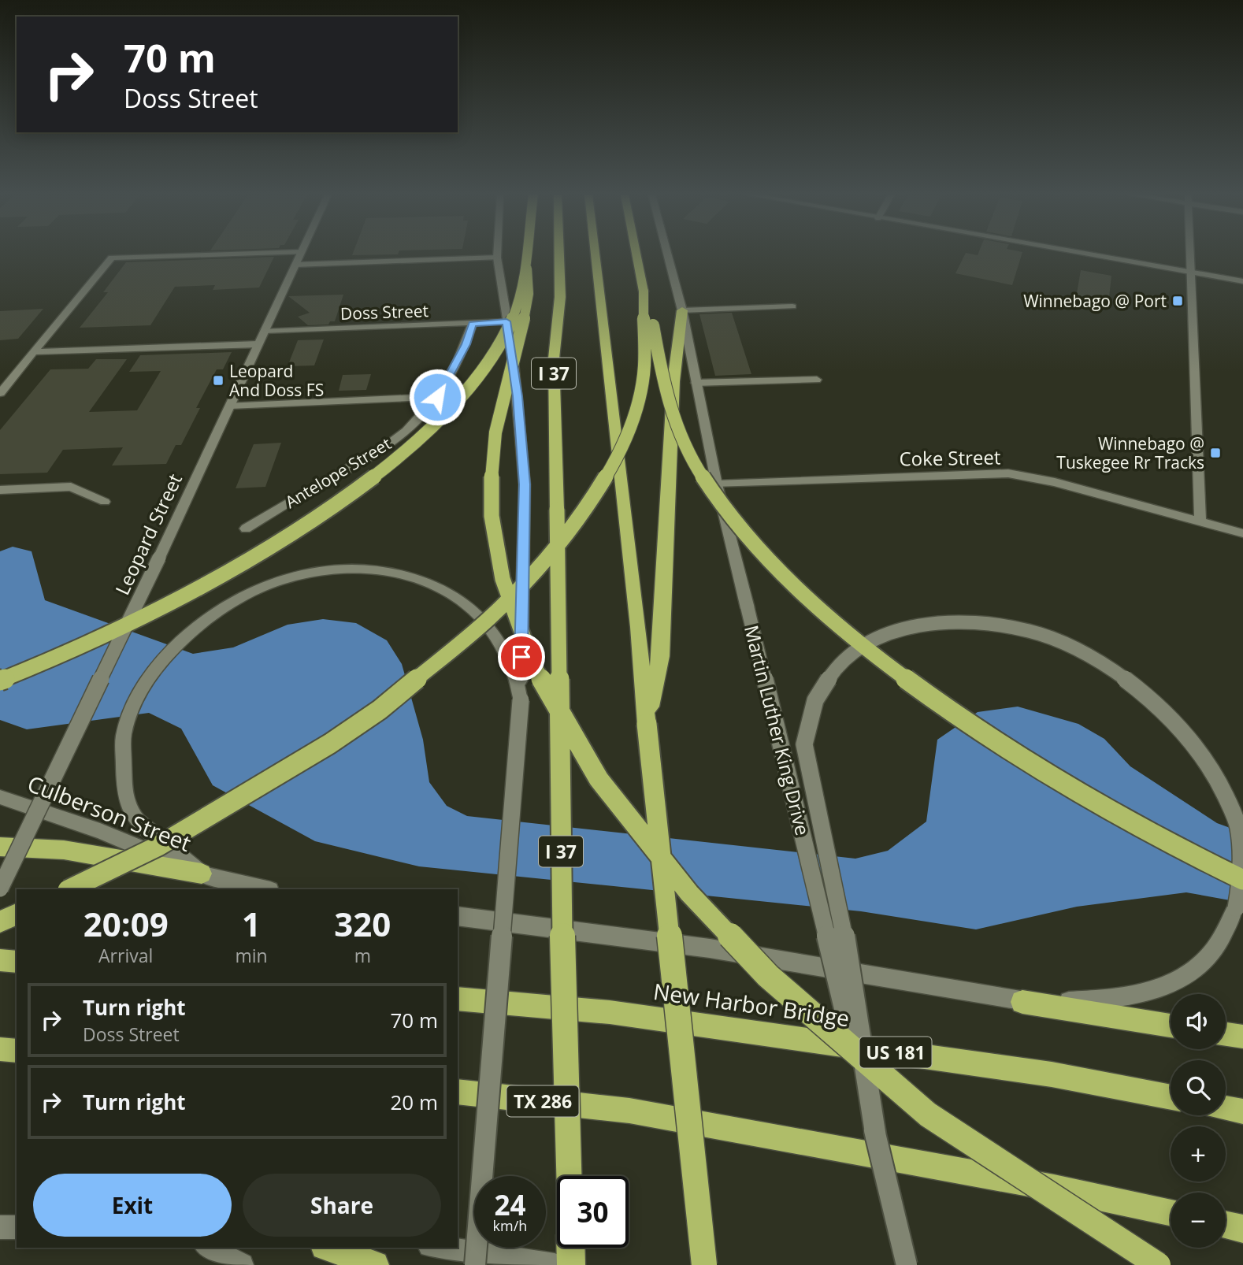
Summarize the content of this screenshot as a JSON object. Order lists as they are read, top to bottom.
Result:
{
  "streets": {
    "highway": [
      "I 37",
      "New Harbor Bridge",
      "US 181",
      "TX 286"
    ],
    "main road": [
      "Doss Street",
      "Coke Street",
      "Antelope Street",
      "Leopard Street",
      "Martin Luther King Drive",
      "Culberson Street"
    ]
  },
  "crossings": [
    ["Doss Street", "Antelope Street"],
    ["Doss Street", "Leopard Street"],
    ["Coke Street", "Martin Luther King Drive"]
  ],
  "places": {
    "transit": ["Winnebago @ Port", "Leopard And Doss FS", "Winnebago @ Tuskegee Rr Tracks"]
  },
  "page": {
    "turn": ["70 m", "Doss Street"],
    "eta": [
      "20:09",
      "Arrival",
      "1",
      "min",
      "320",
      "m"
    ],
    "list": [
      {
        "name": "Turn right",
        "note": "Doss Street",
        "value": "70 m"
      },
      {
        "name": "Turn right",
        "value": "20 m"
      }
    ],
    "map_buttons": ["+", "−"],
    "buttons": ["Exit", "Share"],
    "speed": "24 km/h",
    "limit": "30"
  }
}
